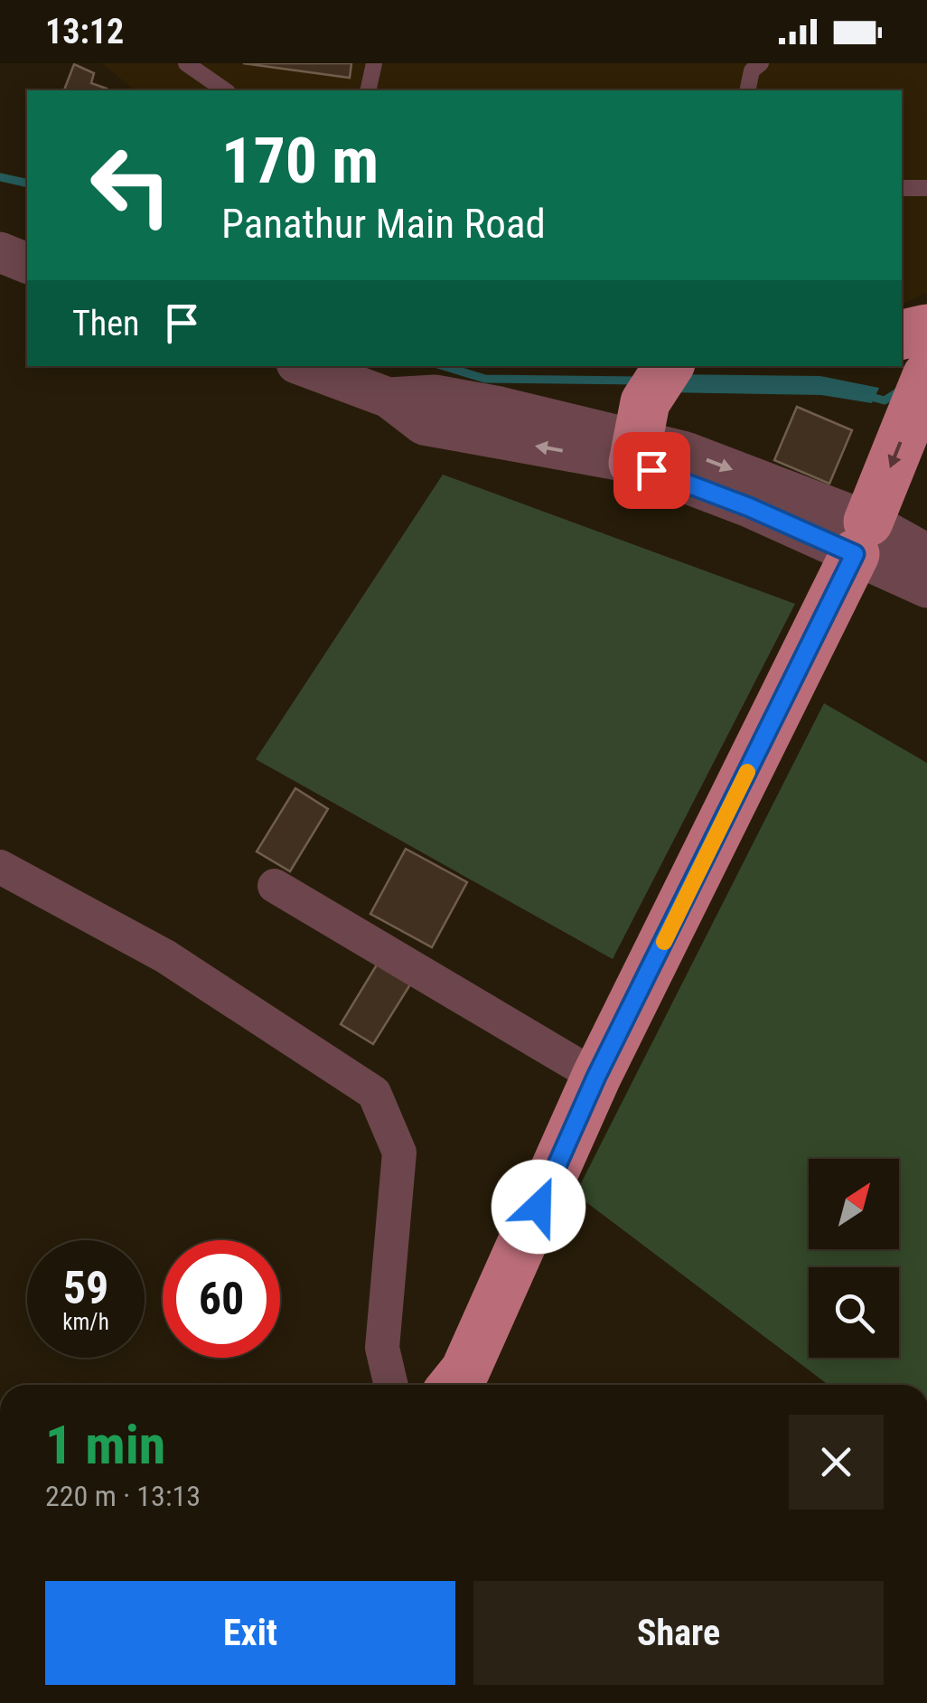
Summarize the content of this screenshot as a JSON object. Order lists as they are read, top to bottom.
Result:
{
  "north": "top right",
  "page": {
    "status": "13:12",
    "turn": ["170 m", "Panathur Main Road"],
    "then": "Then",
    "speed": "59 km/h",
    "limit": "60",
    "heading": ["1 min", "220 m · 13:13"],
    "buttons": ["Exit", "Share"]
  }
}
